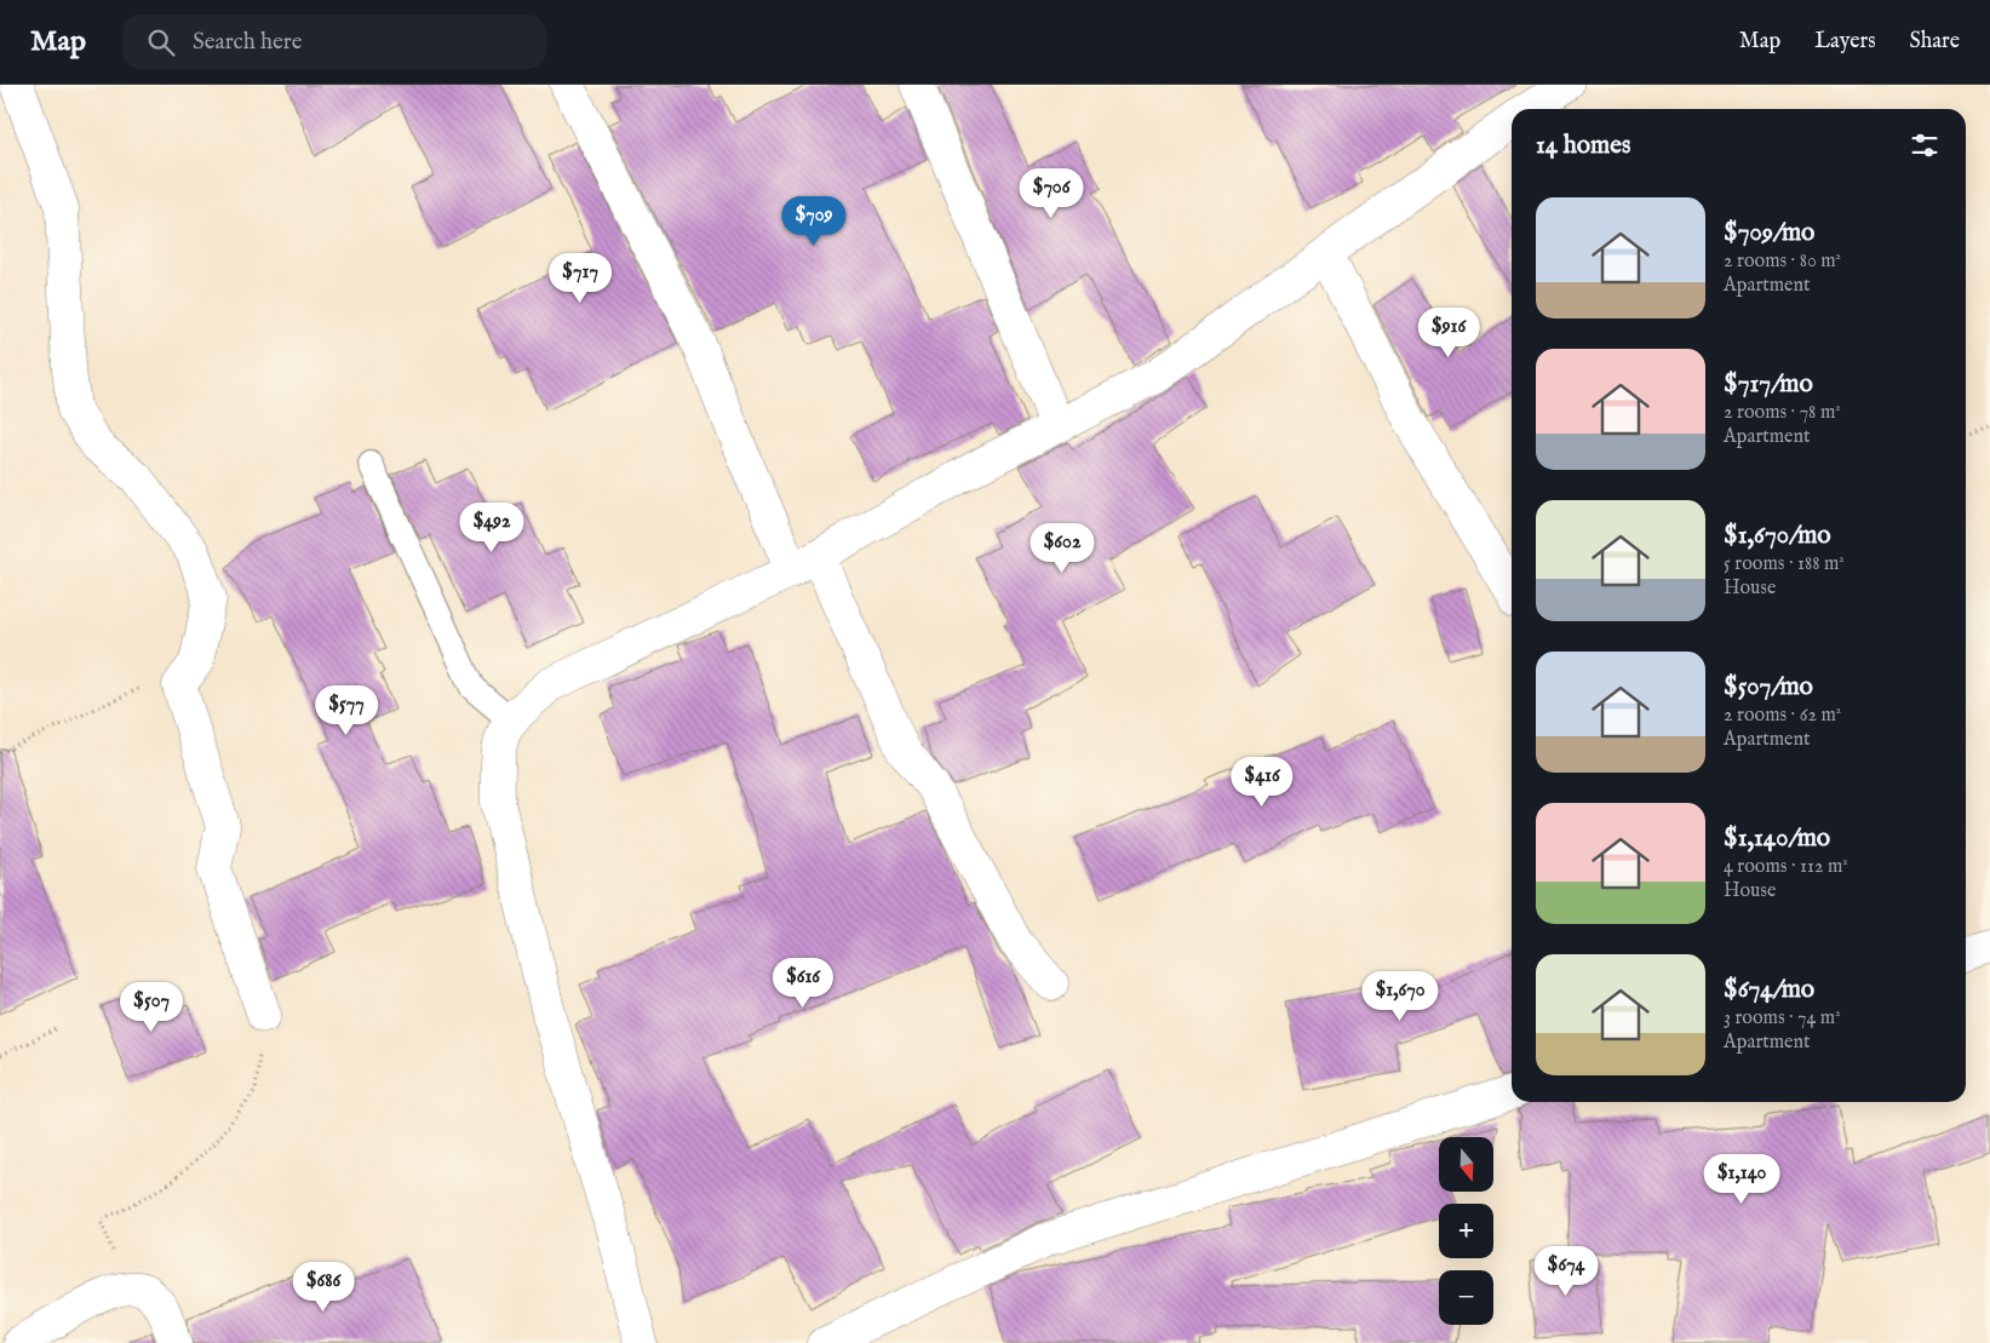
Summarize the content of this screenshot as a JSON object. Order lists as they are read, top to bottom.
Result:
{
  "north": "bottom",
  "page": {
    "header": "Map",
    "search": "Search here",
    "nav": ["Map", "Layers", "Share"],
    "heading": "14 homes",
    "price": [
      "$706",
      "$709",
      "$717",
      "$916",
      "$492",
      "$602",
      "$577",
      "$416",
      "$616",
      "$1,670",
      "$507",
      "$1,140",
      "$674",
      "$686"
    ],
    "list": [
      {
        "name": "$709/mo",
        "note": "2 rooms · 80 m² · Apartment"
      },
      {
        "name": "$717/mo",
        "note": "2 rooms · 78 m² · Apartment"
      },
      {
        "name": "$1,670/mo",
        "note": "5 rooms · 188 m² · House"
      },
      {
        "name": "$507/mo",
        "note": "2 rooms · 62 m² · Apartment"
      },
      {
        "name": "$1,140/mo",
        "note": "4 rooms · 112 m² · House"
      },
      {
        "name": "$674/mo",
        "note": "3 rooms · 74 m² · Apartment"
      }
    ],
    "map_buttons": ["+", "−"]
  }
}
